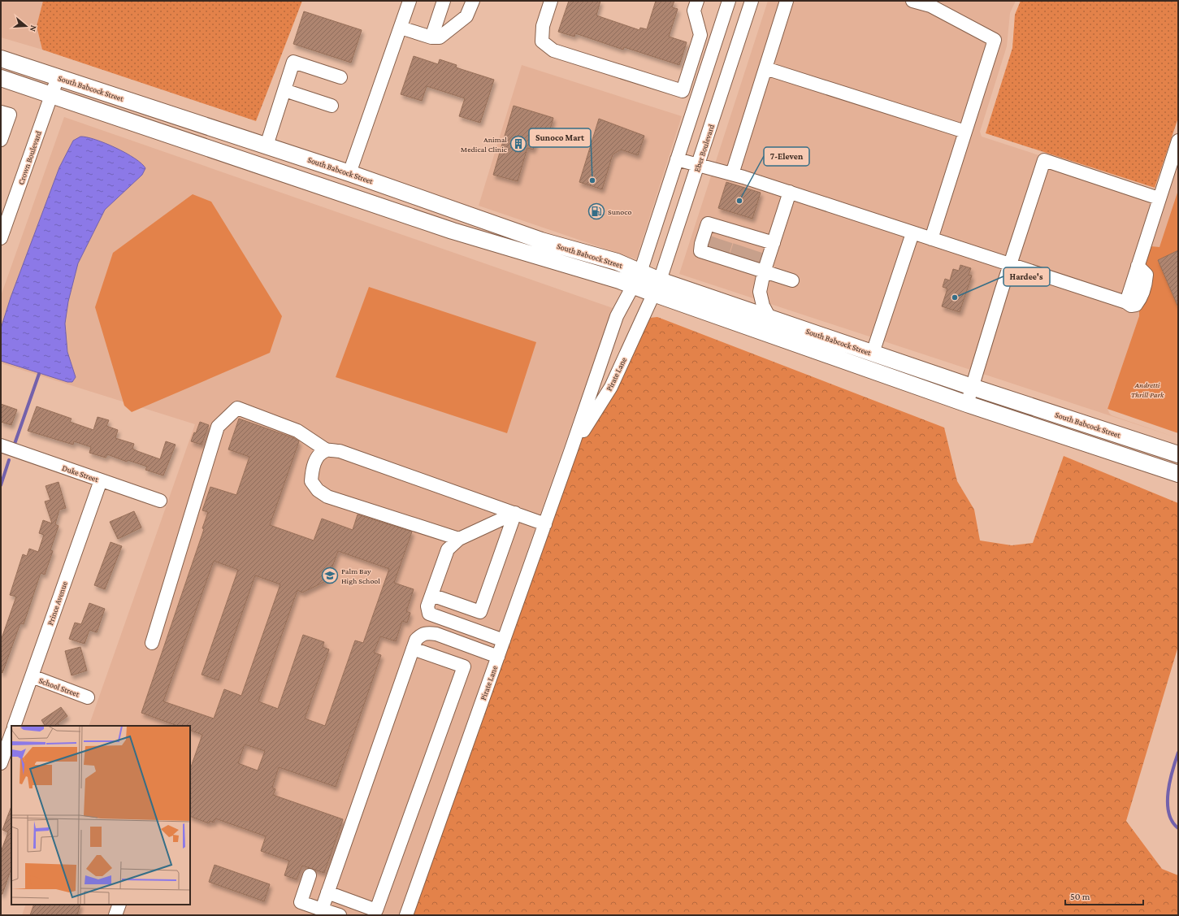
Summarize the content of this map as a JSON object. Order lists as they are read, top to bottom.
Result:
{
  "streets": {
    "main road": ["South Babcock Street"],
    "street": [
      "Eber Boulevard",
      "Crown Boulevard",
      "Pirate Lane",
      "Duke Street",
      "Prince Avenue",
      "School Street"
    ]
  },
  "crossings": [
    ["South Babcock Street", "Eber Boulevard"],
    ["South Babcock Street", "Crown Boulevard"],
    ["South Babcock Street", "Pirate Lane"],
    ["Eber Boulevard", "Pirate Lane"],
    ["Duke Street", "Prince Avenue"],
    ["Prince Avenue", "School Street"]
  ],
  "parks": ["Andretti Thrill Park"],
  "places": {
    "building": ["Animal Medical Clinic"],
    "other": ["Sunoco Mart", "7-Eleven", "Hardee's"],
    "fuel station": ["Sunoco"],
    "school or university": ["Palm Bay High School"]
  },
  "scale_bar": "50 m",
  "north": "right"
}
